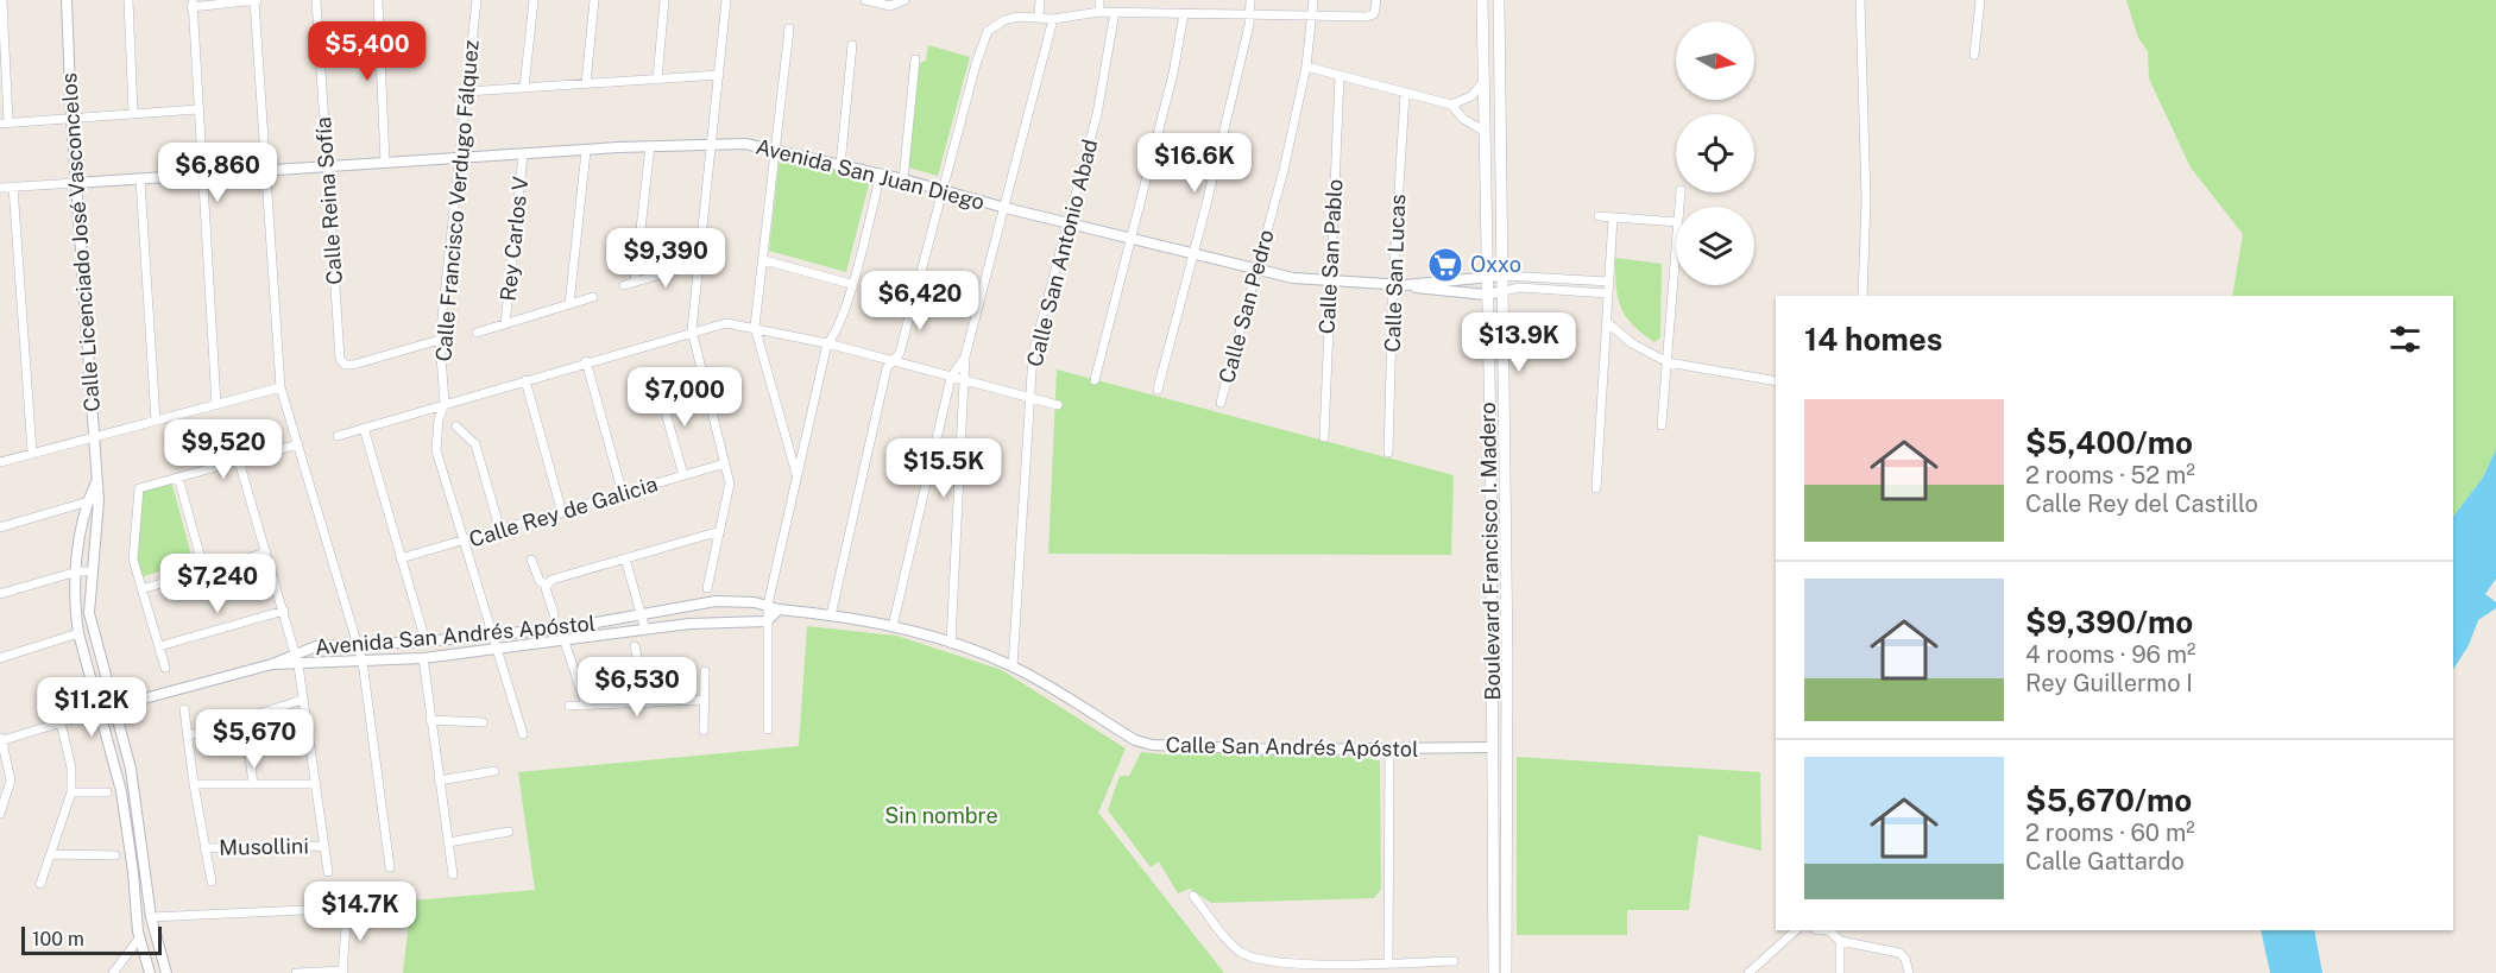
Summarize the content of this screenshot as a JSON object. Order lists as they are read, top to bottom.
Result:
{
  "streets": {
    "main road": ["Boulevard Francisco I. Madero"],
    "street": [
      "Avenida San Juan Diego",
      "Calle Reina Sofía",
      "Calle Francisco Verdugo Fálquez",
      "Rey Carlos V",
      "Calle Licenciado José Vasconcelos",
      "Calle San Antonio Abad",
      "Calle San Pablo",
      "Calle San Lucas",
      "Calle San Pedro",
      "Calle Rey de Galicia",
      "Avenida San Andrés Apóstol",
      "Calle San Andrés Apóstol",
      "Musollini"
    ]
  },
  "crossings": [
    ["Avenida San Juan Diego", "Calle Reina Sofía"],
    ["Avenida San Juan Diego", "Calle Francisco Verdugo Fálquez"],
    ["Avenida San Juan Diego", "Rey Carlos V"],
    ["Avenida San Juan Diego", "Calle Licenciado José Vasconcelos"],
    ["Avenida San Juan Diego", "Calle San Antonio Abad"],
    ["Avenida San Juan Diego", "Calle San Pablo"],
    ["Avenida San Juan Diego", "Calle San Lucas"],
    ["Avenida San Juan Diego", "Calle San Pedro"],
    ["Avenida San Juan Diego", "Boulevard Francisco I. Madero"],
    ["Calle Reina Sofía", "Calle Francisco Verdugo Fálquez"],
    ["Calle Francisco Verdugo Fálquez", "Calle Rey de Galicia"],
    ["Calle Francisco Verdugo Fálquez", "Avenida San Andrés Apóstol"],
    ["Calle Licenciado José Vasconcelos", "Avenida San Andrés Apóstol"],
    ["Calle San Antonio Abad", "Calle San Andrés Apóstol"],
    ["Boulevard Francisco I. Madero", "Calle San Andrés Apóstol"],
    ["Avenida San Andrés Apóstol", "Calle San Andrés Apóstol"]
  ],
  "parks": ["Sin nombre"],
  "places": {
    "supermarket": ["Oxxo"]
  },
  "scale_bar": "100 m",
  "north": "right",
  "page": {
    "price": [
      "$5,400",
      "$16.6K",
      "$6,860",
      "$9,390",
      "$6,420",
      "$13.9K",
      "$7,000",
      "$9,520",
      "$15.5K",
      "$7,240",
      "$6,530",
      "$11.2K",
      "$5,670",
      "$14.7K"
    ],
    "heading": "14 homes",
    "list": [
      {
        "name": "$5,400/mo",
        "note": "2 rooms · 52 m² · Calle Rey del Castillo"
      },
      {
        "name": "$9,390/mo",
        "note": "4 rooms · 96 m² · Rey Guillermo I"
      },
      {
        "name": "$5,670/mo",
        "note": "2 rooms · 60 m² · Calle Gattardo"
      }
    ],
    "scale": "100 m"
  }
}
